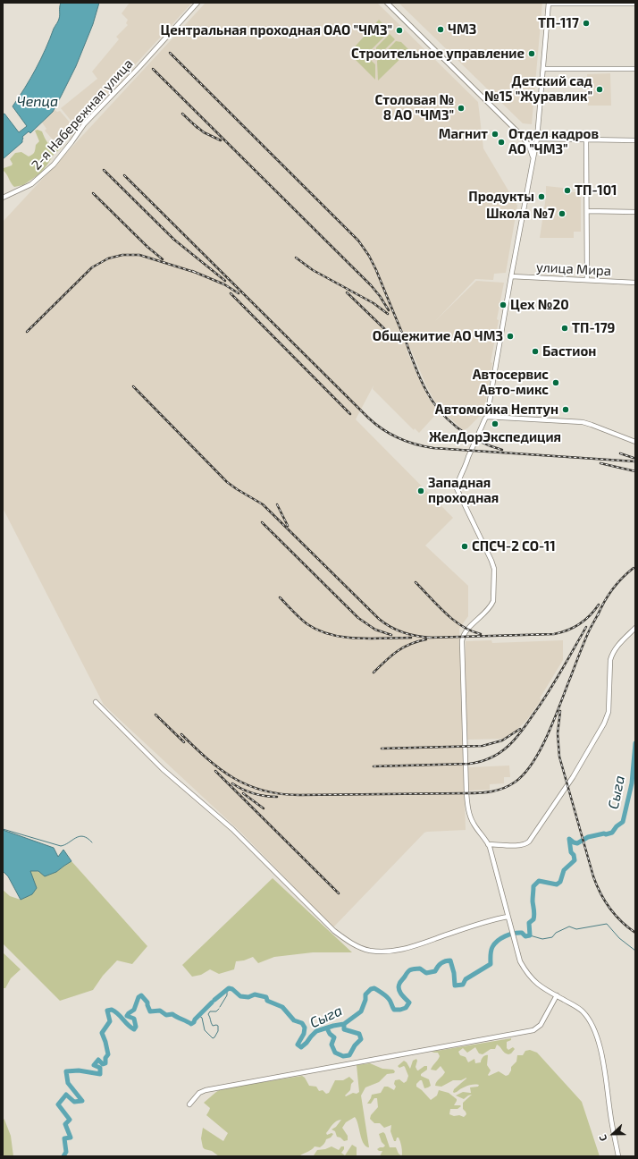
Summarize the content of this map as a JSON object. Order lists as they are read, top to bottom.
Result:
{
  "streets": {
    "street": ["2-я Набережная улица", "улица Мира"]
  },
  "water": ["Чепца", "Сыга"],
  "places": [
    "ТП-117",
    "ЧМЗ",
    "Центральная проходная ОАО \"ЧМЗ\"",
    "Строительное управление",
    "Детский сад №15 \"Журавлик\"",
    "Столовая № 8 АО \"ЧМЗ\"",
    "Магнит",
    "Отдел кадров АО \"ЧМЗ\"",
    "ТП-101",
    "Продукты",
    "Школа №7",
    "Цех №20",
    "ТП-179",
    "Общежитие АО ЧМЗ",
    "Бастион",
    "Автосервис Авто-микс",
    "Автомойка Нептун",
    "ЖелДорЭкспедиция",
    "Западная проходная",
    "СПСЧ-2 СО-11"
  ],
  "north": "left"
}
